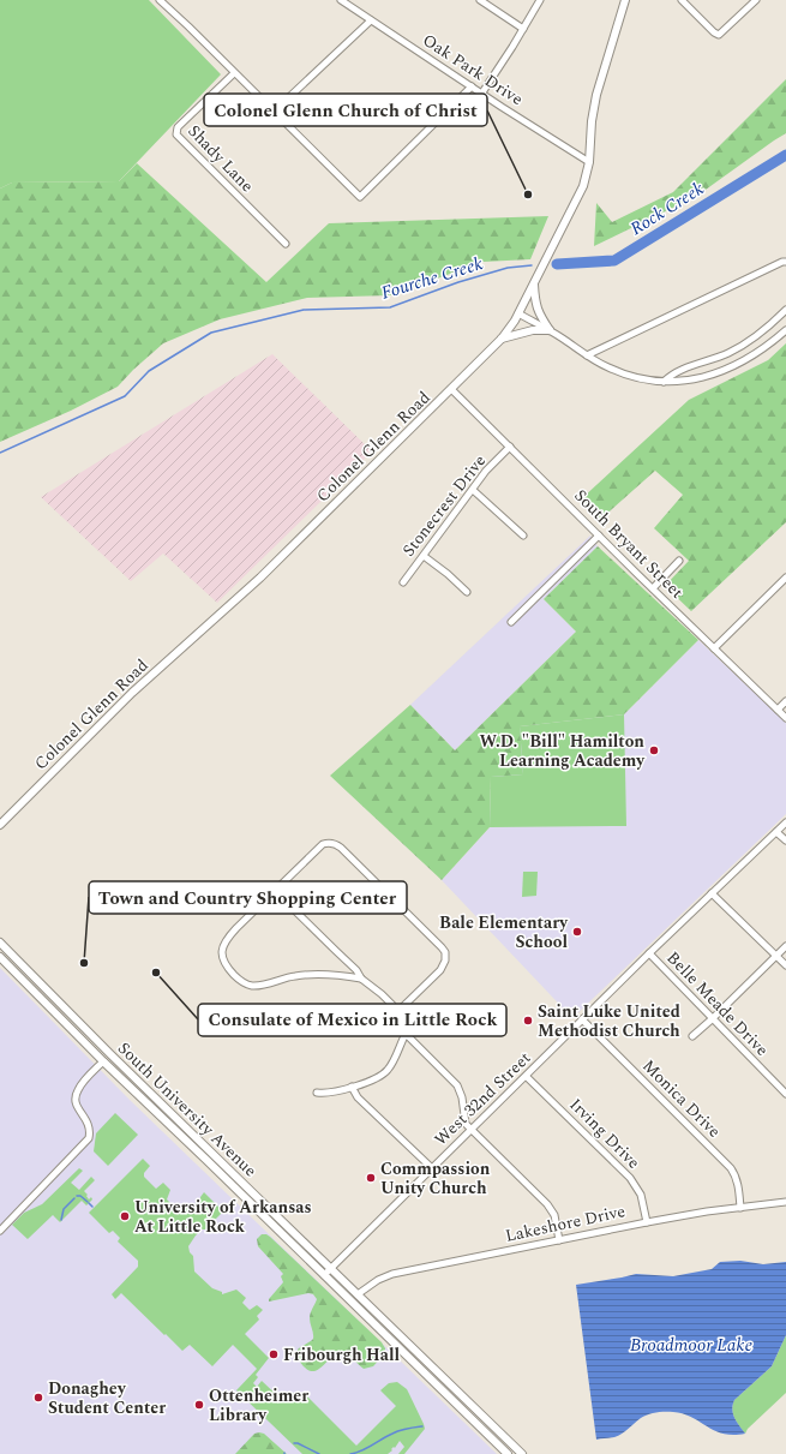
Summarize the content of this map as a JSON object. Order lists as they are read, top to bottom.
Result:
{
  "streets": {
    "main road": ["Colonel Glenn Road", "South University Avenue"],
    "street": [
      "Oak Park Drive",
      "Shady Lane",
      "Stonecrest Drive",
      "South Bryant Street",
      "Belle Meade Drive",
      "West 32nd Street",
      "Monica Drive",
      "Irving Drive",
      "Lakeshore Drive"
    ]
  },
  "crossings": [
    ["Oak Park Drive", "Colonel Glenn Road"],
    ["Colonel Glenn Road", "South Bryant Street"],
    ["Stonecrest Drive", "South Bryant Street"],
    ["Belle Meade Drive", "West 32nd Street"],
    ["West 32nd Street", "Monica Drive"],
    ["West 32nd Street", "South University Avenue"],
    ["West 32nd Street", "Irving Drive"],
    ["Monica Drive", "Lakeshore Drive"],
    ["South University Avenue", "Lakeshore Drive"],
    ["Irving Drive", "Lakeshore Drive"]
  ],
  "water": ["Rock Creek", "Fourche Creek", "Broadmoor Lake"],
  "places": [
    "Colonel Glenn Church of Christ",
    "W.D. \"Bill\" Hamilton Learning Academy",
    "Bale Elementary School",
    "Town and Country Shopping Center",
    "Consulate of Mexico in Little Rock",
    "Saint Luke United Methodist Church",
    "Commpassion Unity Church",
    "University of Arkansas At Little Rock",
    "Fribourgh Hall",
    "Donaghey Student Center",
    "Ottenheimer Library"
  ]
}
